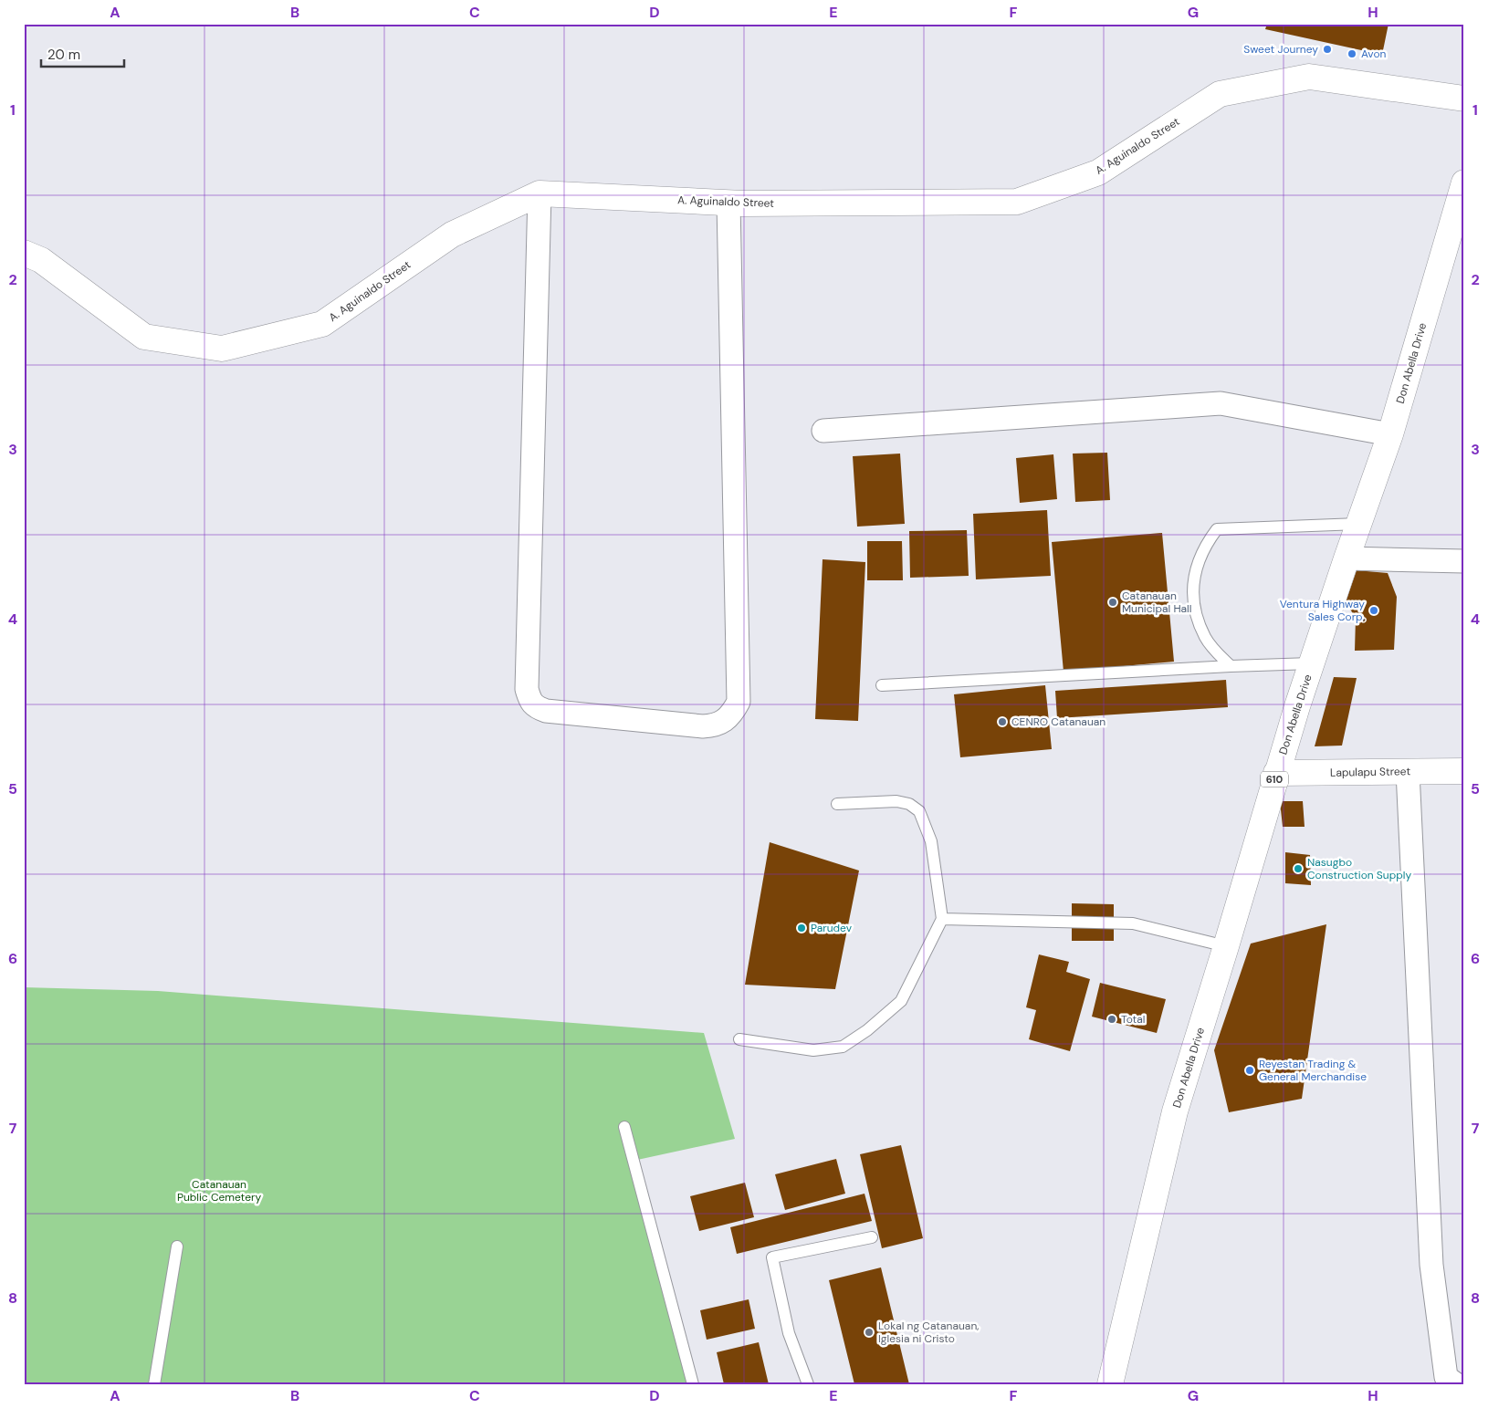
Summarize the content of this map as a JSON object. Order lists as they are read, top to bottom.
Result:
{
  "streets": {
    "main road": [
      "A. Aguinaldo Street",
      "Don Abella Drive",
      "Lapulapu Street",
      "610"
    ]
  },
  "crossings": [
    ["Don Abella Drive", "Lapulapu Street"]
  ],
  "parks": ["Catanauan Public Cemetery"],
  "places": [
    "Sweet Journey",
    "Avon",
    "Catanauan Municipal Hall",
    "Ventura Highway Sales Corp.",
    "CENRO Catanauan",
    "Nasugbo Construction Supply",
    "Parudev",
    "Total",
    "Reyestan Trading & General Merchandise",
    "Lokal ng Catanauan, Iglesia ni Cristo"
  ],
  "scale_bar": "20 m",
  "grid": {
    "columns": [
      "A",
      "B",
      "C",
      "D",
      "E",
      "F",
      "G",
      "H"
    ],
    "rows": [
      "1",
      "2",
      "3",
      "4",
      "5",
      "6",
      "7",
      "8"
    ]
  }
}
